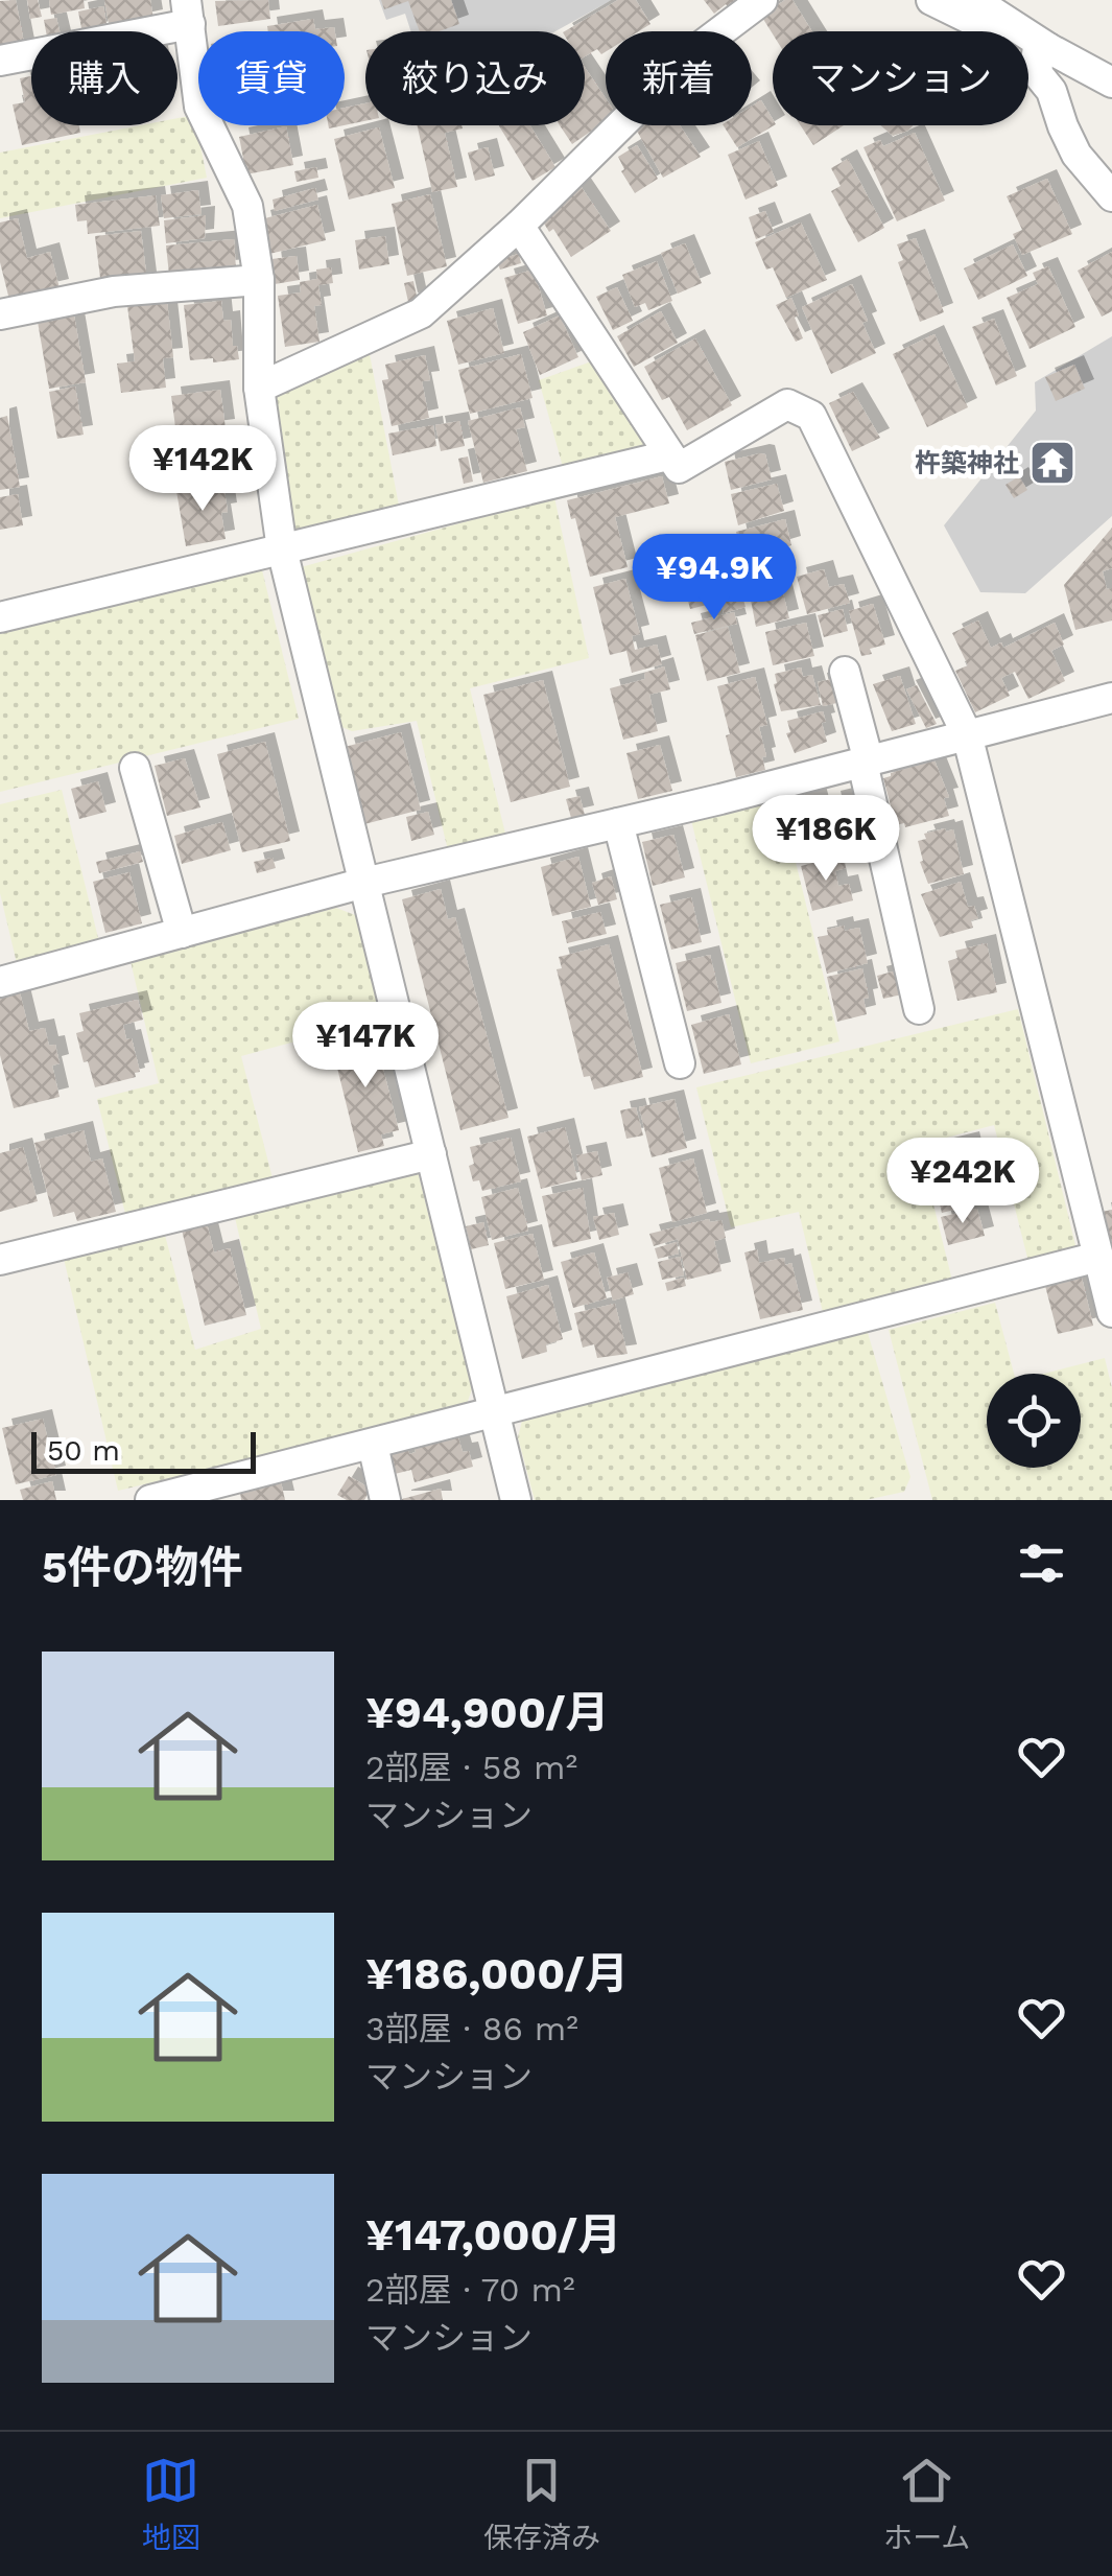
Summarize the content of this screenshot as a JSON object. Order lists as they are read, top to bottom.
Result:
{
  "places": {
    "temple": ["杵築神社"]
  },
  "scale_bar": "50 m",
  "page": {
    "chip": [
      "購入",
      "賃貸",
      "絞り込み",
      "新着",
      "マンション"
    ],
    "price": [
      "¥142K",
      "¥94.9K",
      "¥186K",
      "¥147K",
      "¥242K"
    ],
    "scale": "50 m",
    "heading": "5件の物件",
    "list": [
      {
        "name": "¥94,900/月",
        "note": "2部屋 · 58 m² · マンション"
      },
      {
        "name": "¥186,000/月",
        "note": "3部屋 · 86 m² · マンション"
      },
      {
        "name": "¥147,000/月",
        "note": "2部屋 · 70 m² · マンション"
      }
    ],
    "tabs": ["地図", "保存済み", "ホーム"]
  }
}
